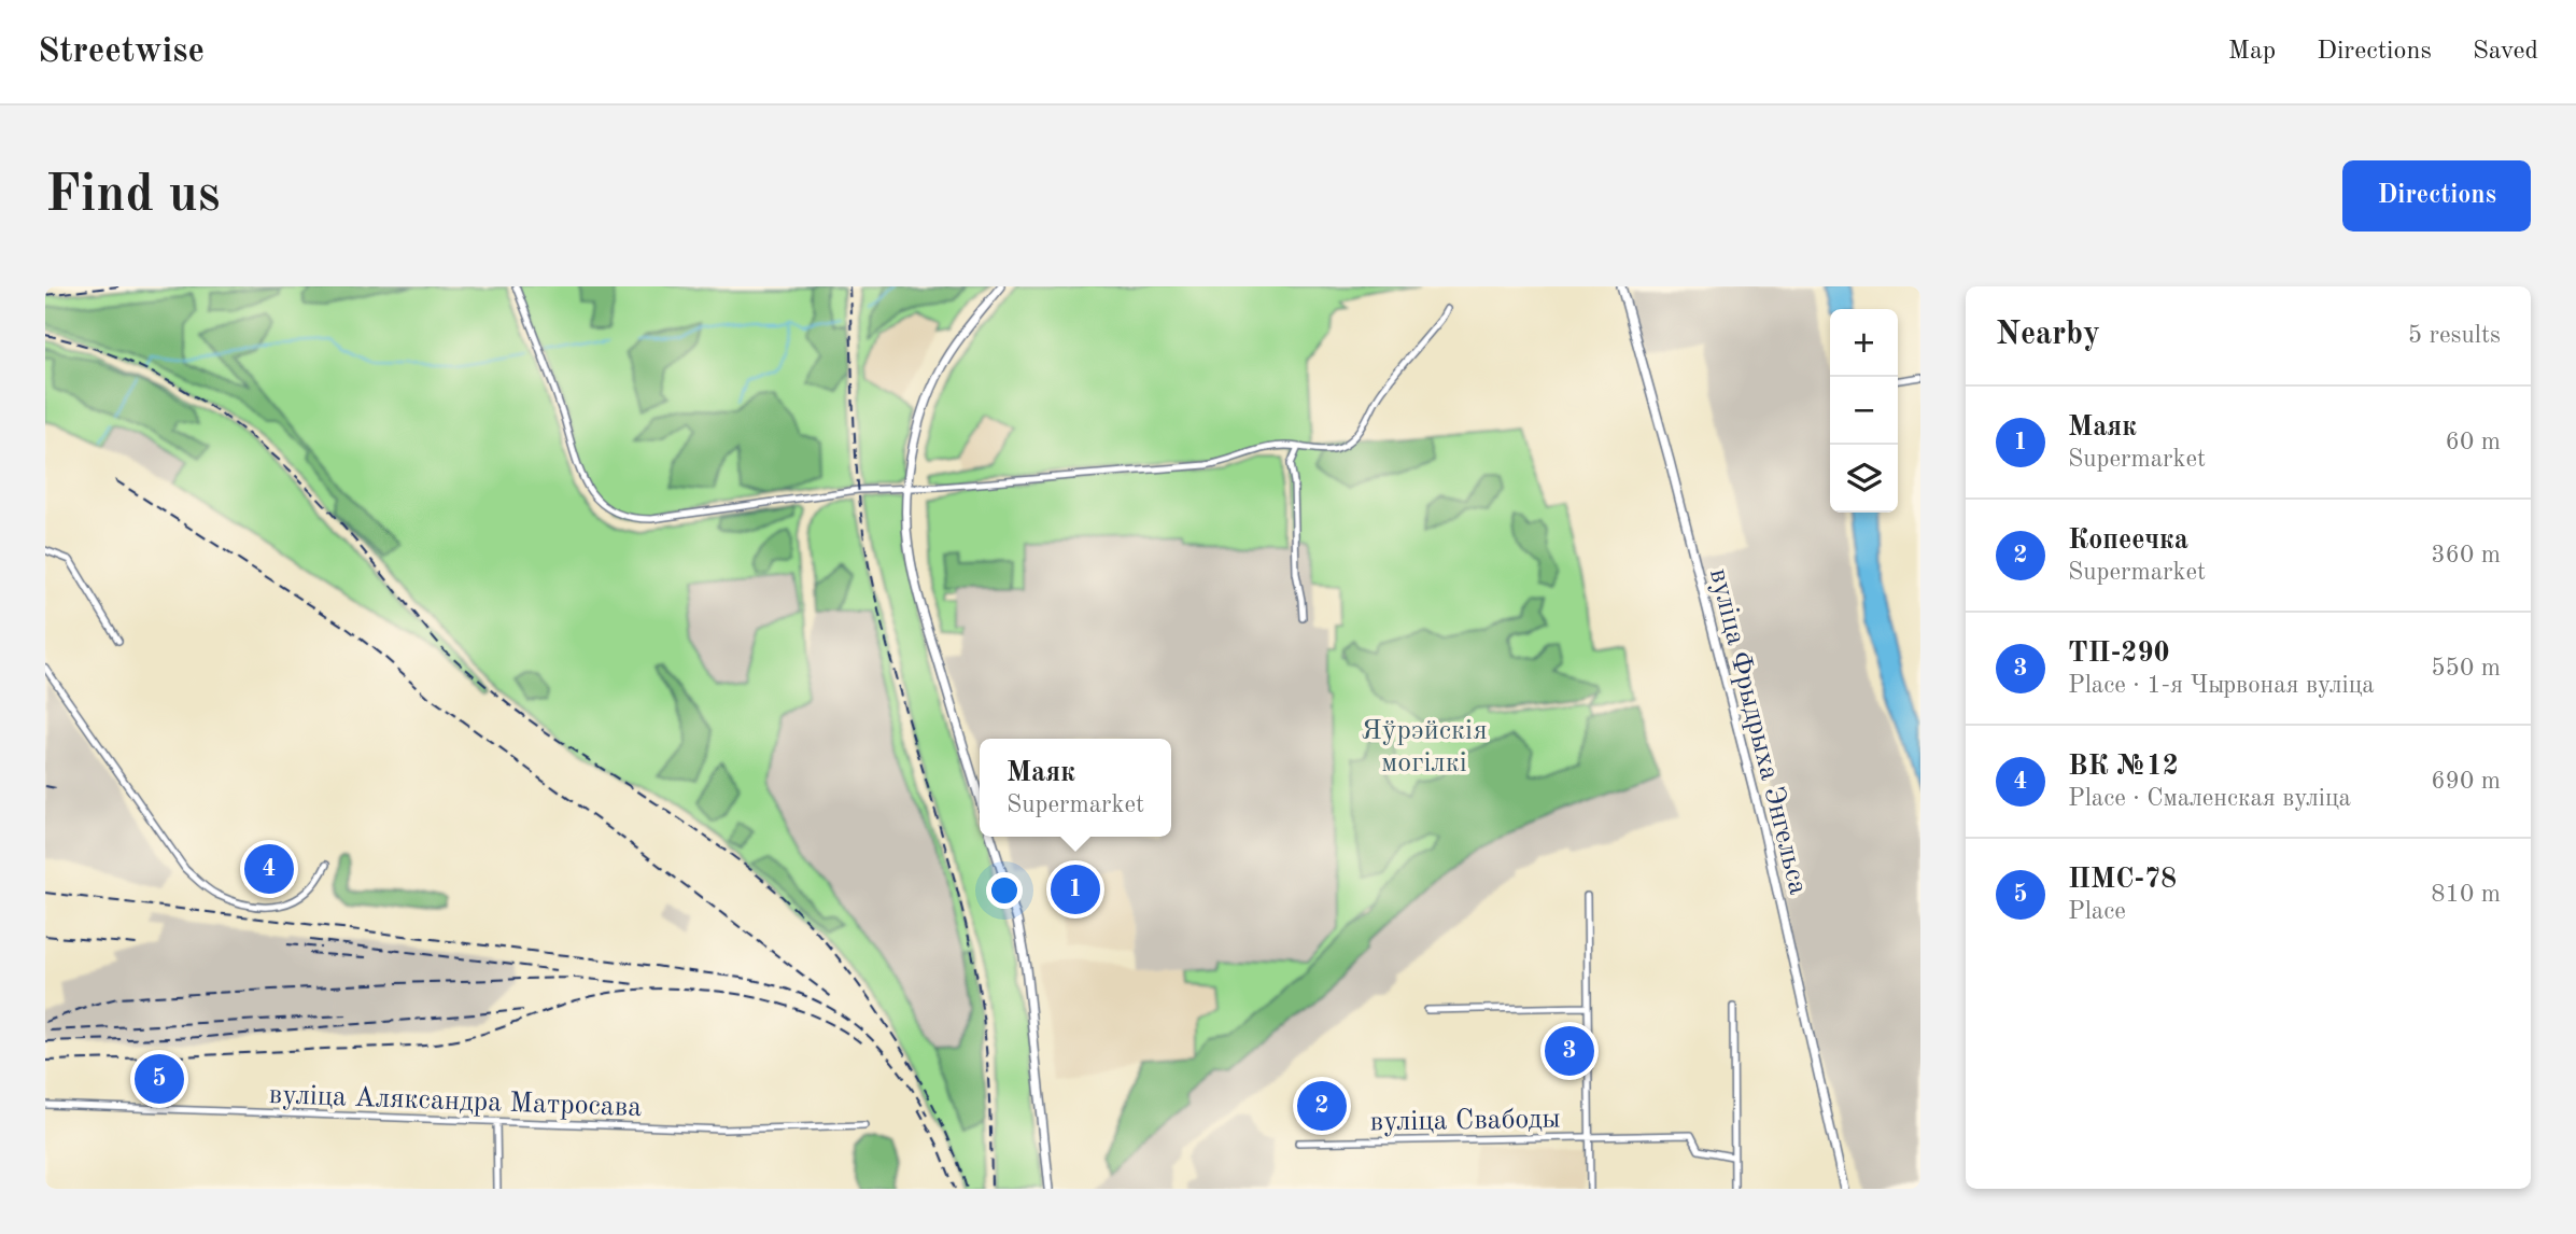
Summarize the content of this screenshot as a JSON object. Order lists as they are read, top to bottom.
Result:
{
  "streets": {
    "street": ["вуліца Фрыдрыха Энгельса", "вуліца Аляксандра Матросава", "вуліца Свабоды"]
  },
  "parks": ["Яўрэйскія могілкі"],
  "page": {
    "header": "Streetwise",
    "nav": ["Map", "Directions", "Saved"],
    "buttons": "Directions",
    "title": "Find us",
    "heading": ["Nearby", "5 results"],
    "map_buttons": ["+", "−"],
    "list": [
      {
        "mark": "1",
        "name": "Маяк",
        "note": "Supermarket",
        "value": "60 m"
      },
      {
        "mark": "2",
        "name": "Копеечка",
        "note": "Supermarket",
        "value": "360 m"
      },
      {
        "mark": "3",
        "name": "ТП-290",
        "note": "Place · 1-я Чырвоная вуліца",
        "value": "550 m"
      },
      {
        "mark": "4",
        "name": "ВК №12",
        "note": "Place · Смаленская вуліца",
        "value": "690 m"
      },
      {
        "mark": "5",
        "name": "ПМС-78",
        "note": "Place",
        "value": "810 m"
      }
    ],
    "popup": ["Маяк", "Supermarket"],
    "pins": [
      "4",
      "1",
      "3",
      "5",
      "2"
    ]
  }
}
